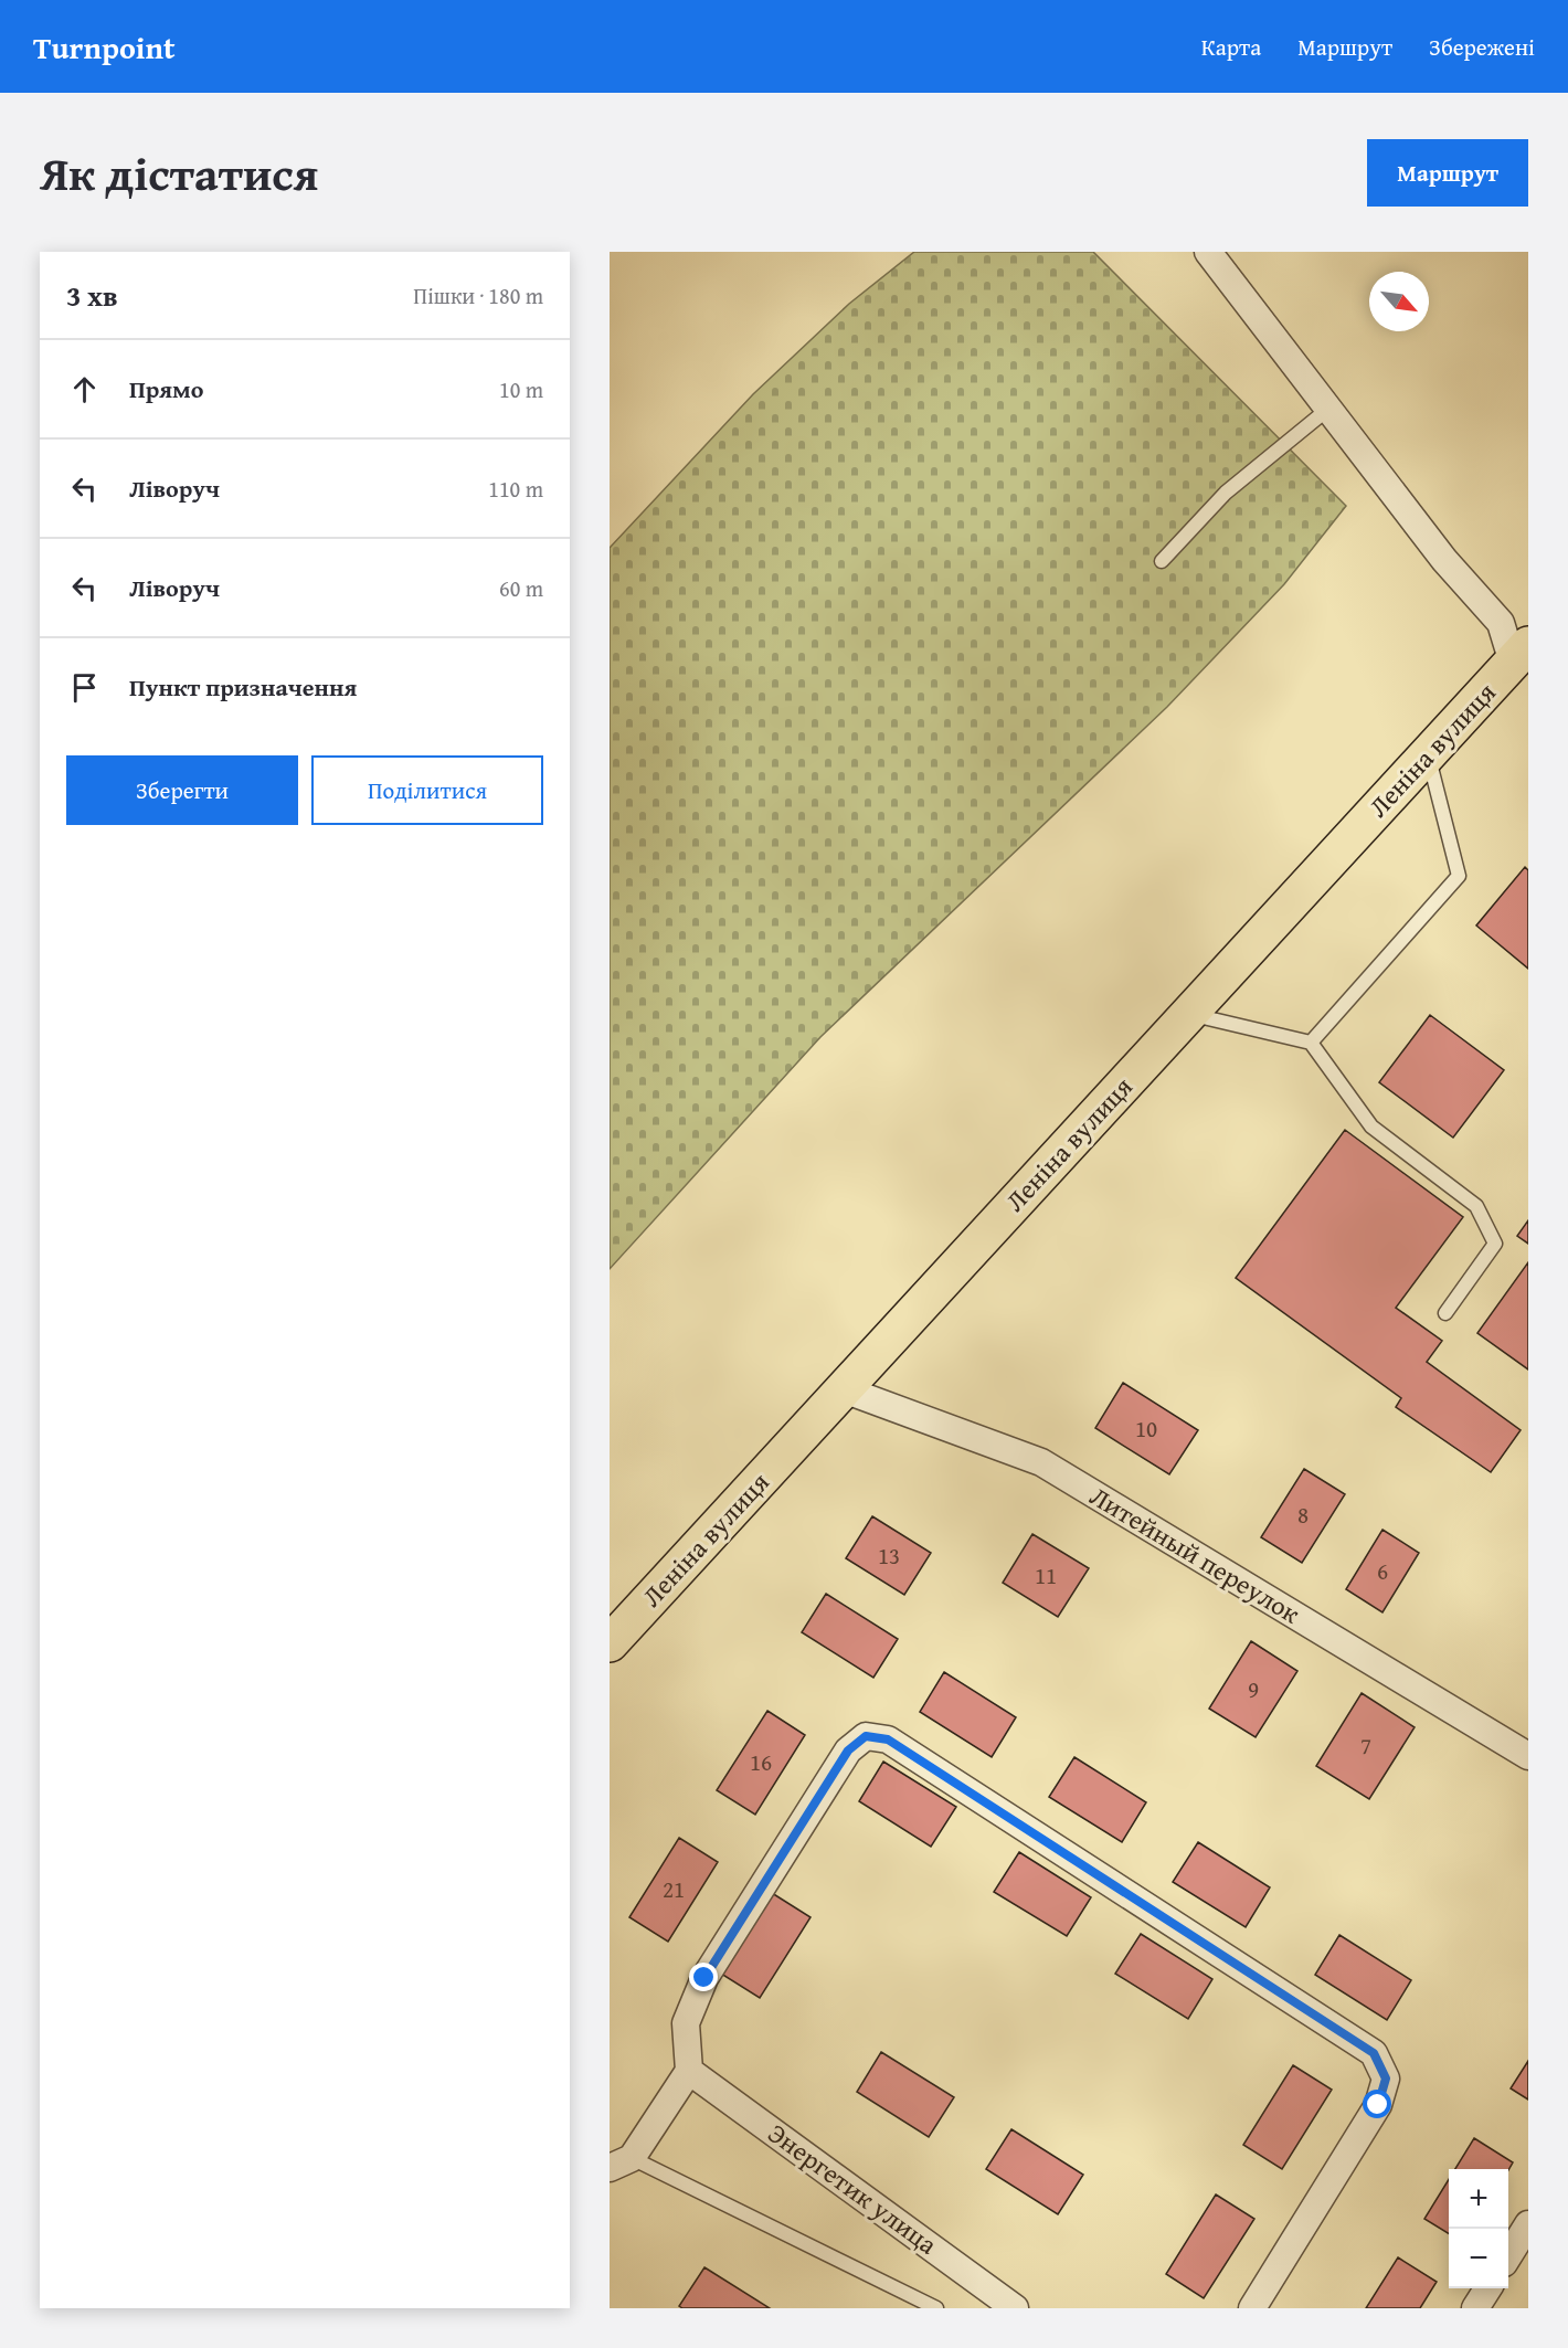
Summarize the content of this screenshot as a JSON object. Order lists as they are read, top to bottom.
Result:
{
  "streets": {
    "main road": ["Леніна вулиця"],
    "street": ["Литейный переулок", "Энергетик улица"]
  },
  "crossings": [
    ["Леніна вулиця", "Литейный переулок"]
  ],
  "house_numbers": [
    "10",
    "8",
    "13",
    "6",
    "11",
    "9",
    "7",
    "16",
    "21"
  ],
  "north": "bottom right",
  "page": {
    "header": "Turnpoint",
    "nav": ["Карта", "Маршрут", "Збережені"],
    "title": "Як дістатися",
    "buttons": [
      "Маршрут",
      ["Зберегти", "Поділитися"]
    ],
    "heading": ["3 хв", "Пішки · 180 m"],
    "list": [
      ["Прямо", "10 m"],
      ["Ліворуч", "110 m"],
      ["Ліворуч", "60 m"],
      "Пункт призначення"
    ],
    "map_buttons": ["+", "−"]
  }
}
